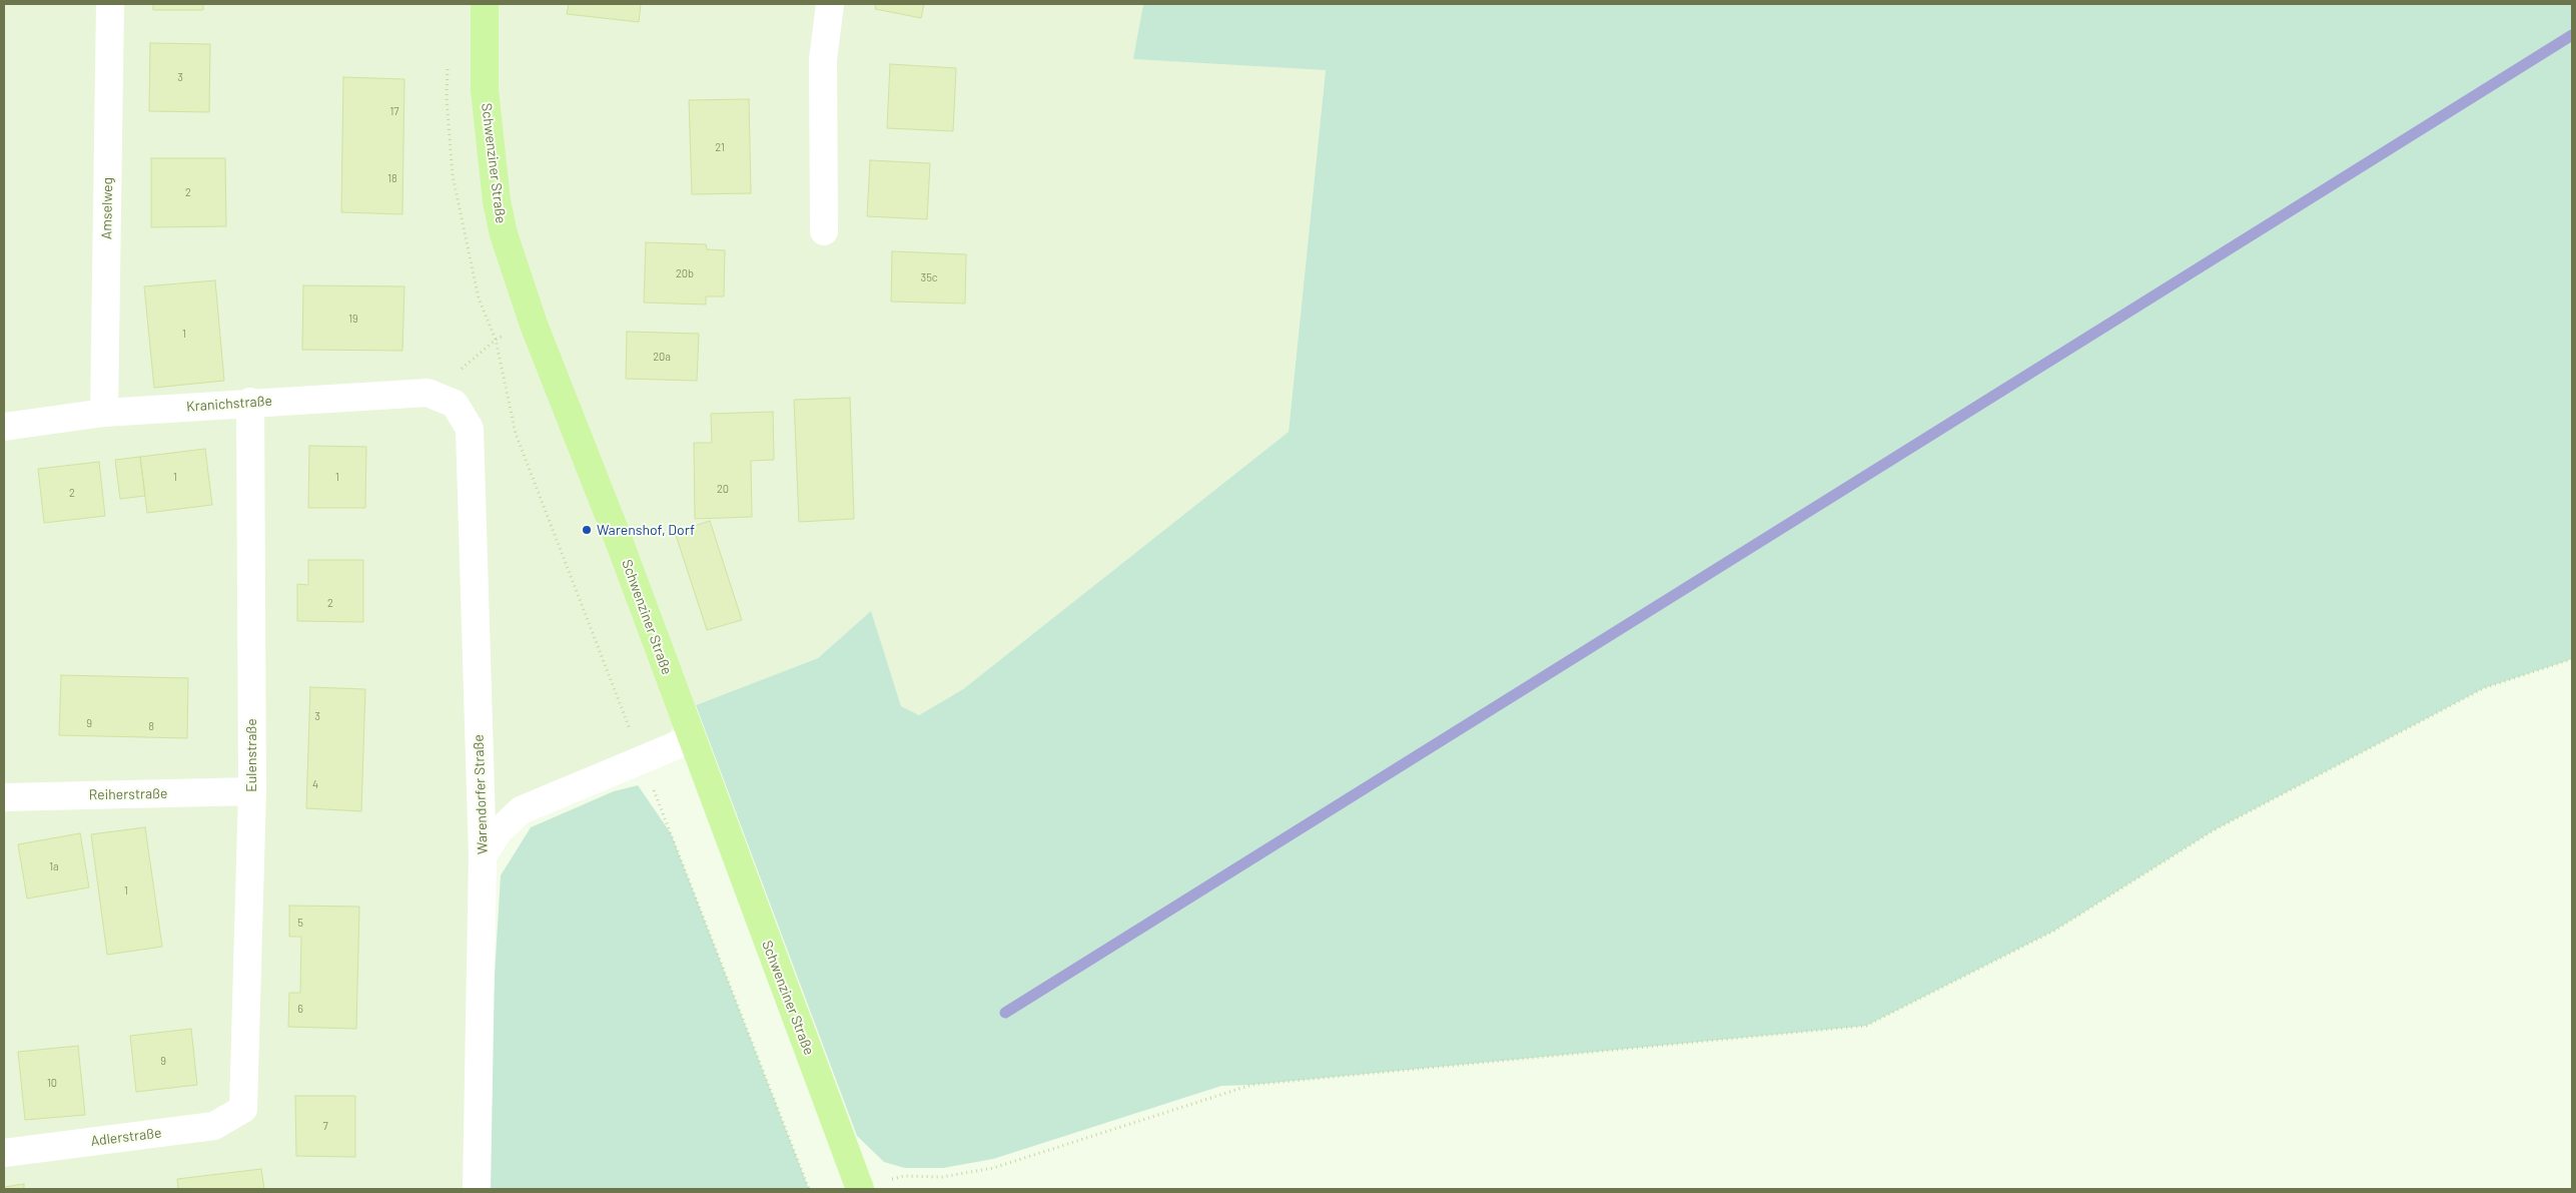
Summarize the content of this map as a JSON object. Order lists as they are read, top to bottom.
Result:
{
  "streets": {
    "main road": ["Schwenziner Straße"],
    "street": [
      "Amselweg",
      "Kranichstraße",
      "Eulenstraße",
      "Reiherstraße",
      "Warendorfer Straße",
      "Adlerstraße"
    ]
  },
  "crossings": [
    ["Amselweg", "Kranichstraße"],
    ["Kranichstraße", "Eulenstraße"],
    ["Kranichstraße", "Warendorfer Straße"],
    ["Eulenstraße", "Reiherstraße"],
    ["Eulenstraße", "Adlerstraße"]
  ],
  "places": ["Warenshof, Dorf"],
  "house_numbers": [
    "3",
    "17",
    "21",
    "18",
    "2",
    "20b",
    "35c",
    "19",
    "1",
    "20a",
    "1",
    "1",
    "20",
    "2",
    "2",
    "3",
    "9",
    "8",
    "4",
    "1a",
    "1",
    "5",
    "6",
    "9",
    "10",
    "7"
  ]
}
